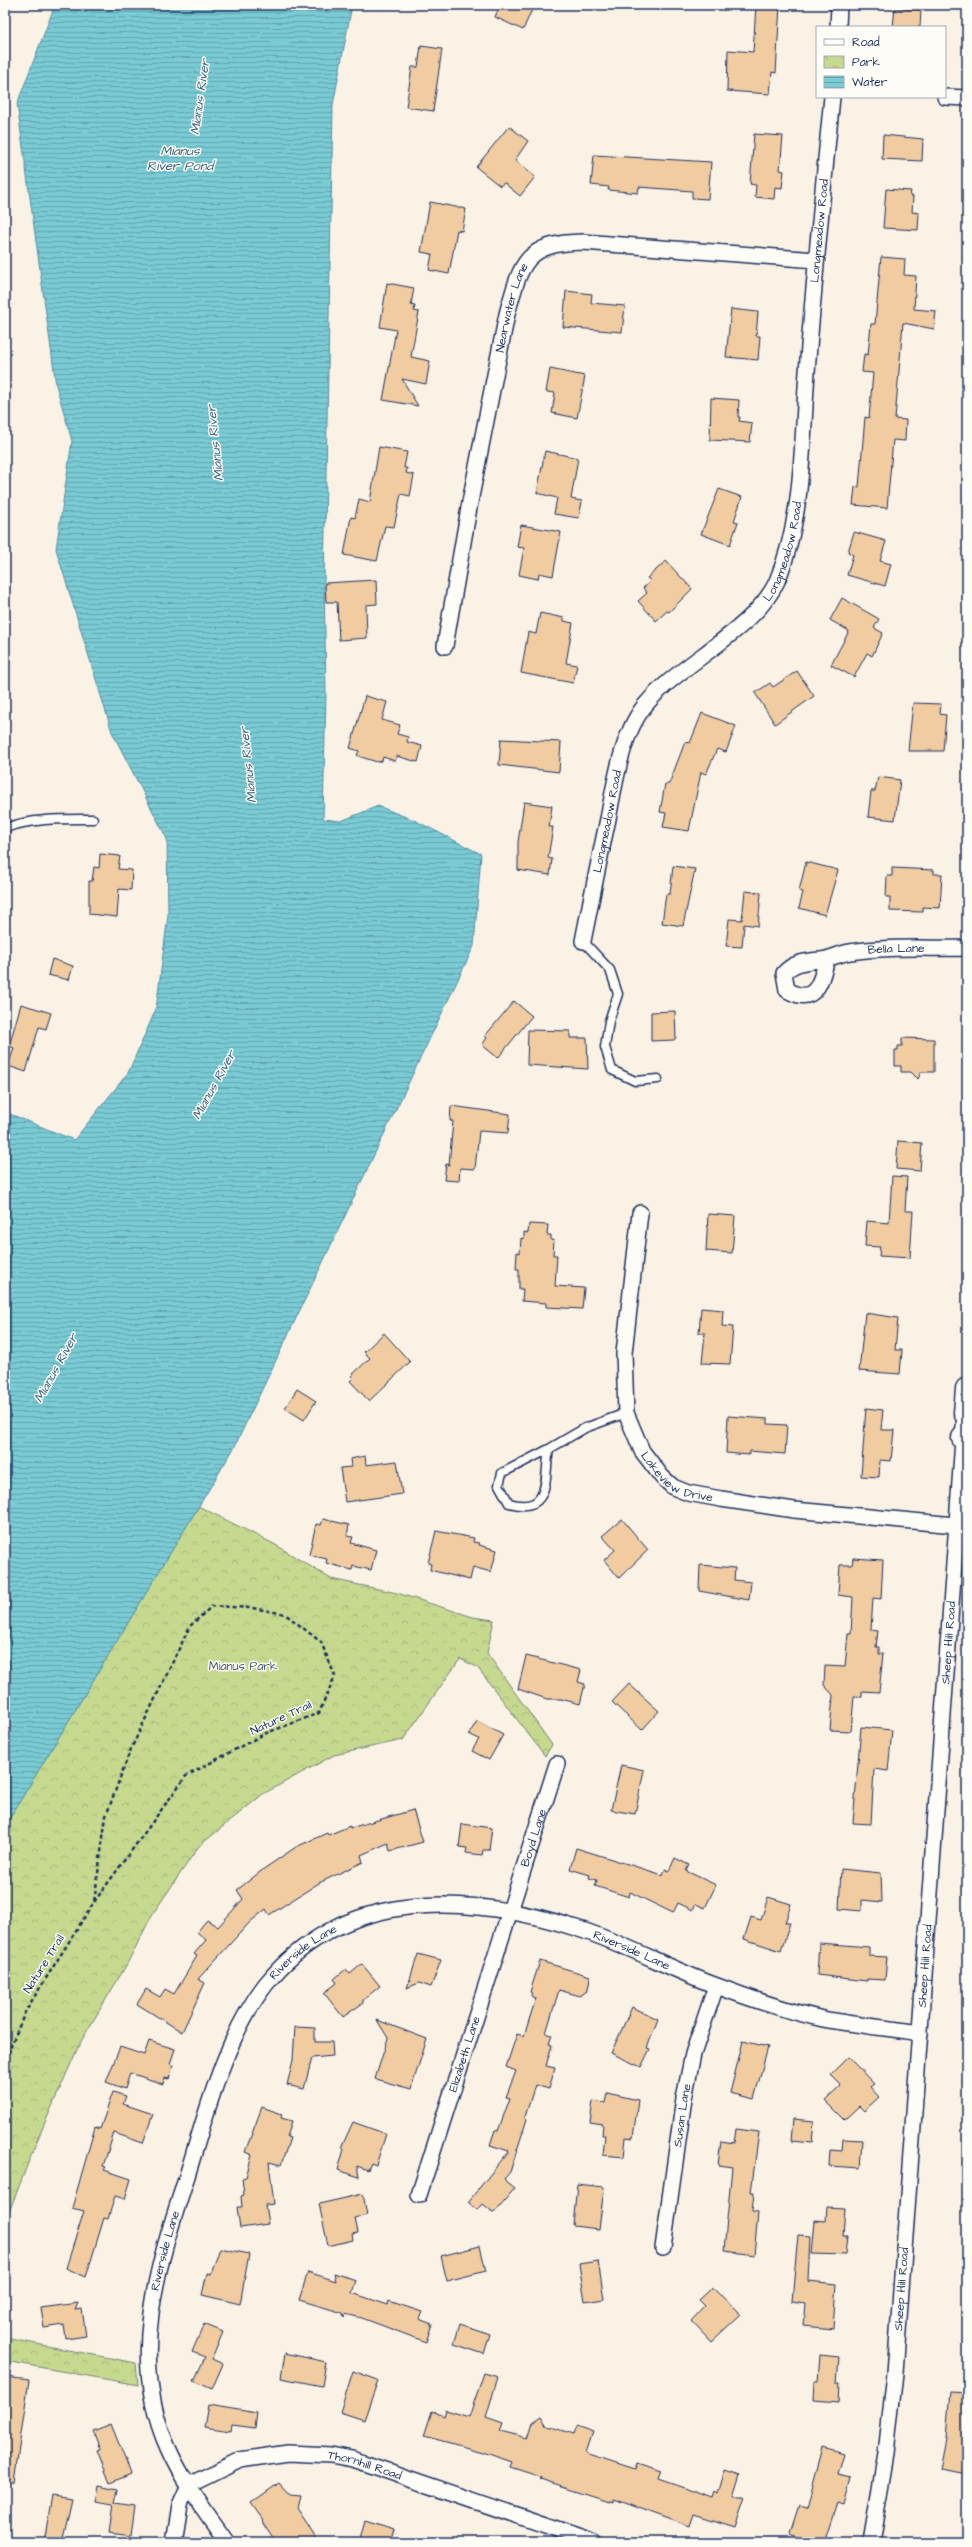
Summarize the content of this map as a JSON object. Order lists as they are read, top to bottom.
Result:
{
  "streets": {
    "street": [
      "Longmeadow Road",
      "Nearwater Lane",
      "Bella Lane",
      "Lakeview Drive",
      "Sheep Hill Road",
      "Boyd Lane",
      "Riverside Lane",
      "Elizabeth Lane",
      "Susan Lane",
      "Thornhill Road"
    ],
    "path": ["Nature Trail"]
  },
  "crossings": [
    ["Longmeadow Road", "Nearwater Lane"],
    ["Lakeview Drive", "Sheep Hill Road"],
    ["Sheep Hill Road", "Riverside Lane"],
    ["Boyd Lane", "Riverside Lane"],
    ["Boyd Lane", "Elizabeth Lane"],
    ["Riverside Lane", "Elizabeth Lane"],
    ["Riverside Lane", "Susan Lane"],
    ["Riverside Lane", "Thornhill Road"]
  ],
  "water": ["Mianus River", "Mianus River Pond"],
  "parks": ["Mianus Park"],
  "legend": ["Road", "Park", "Water"]
}
